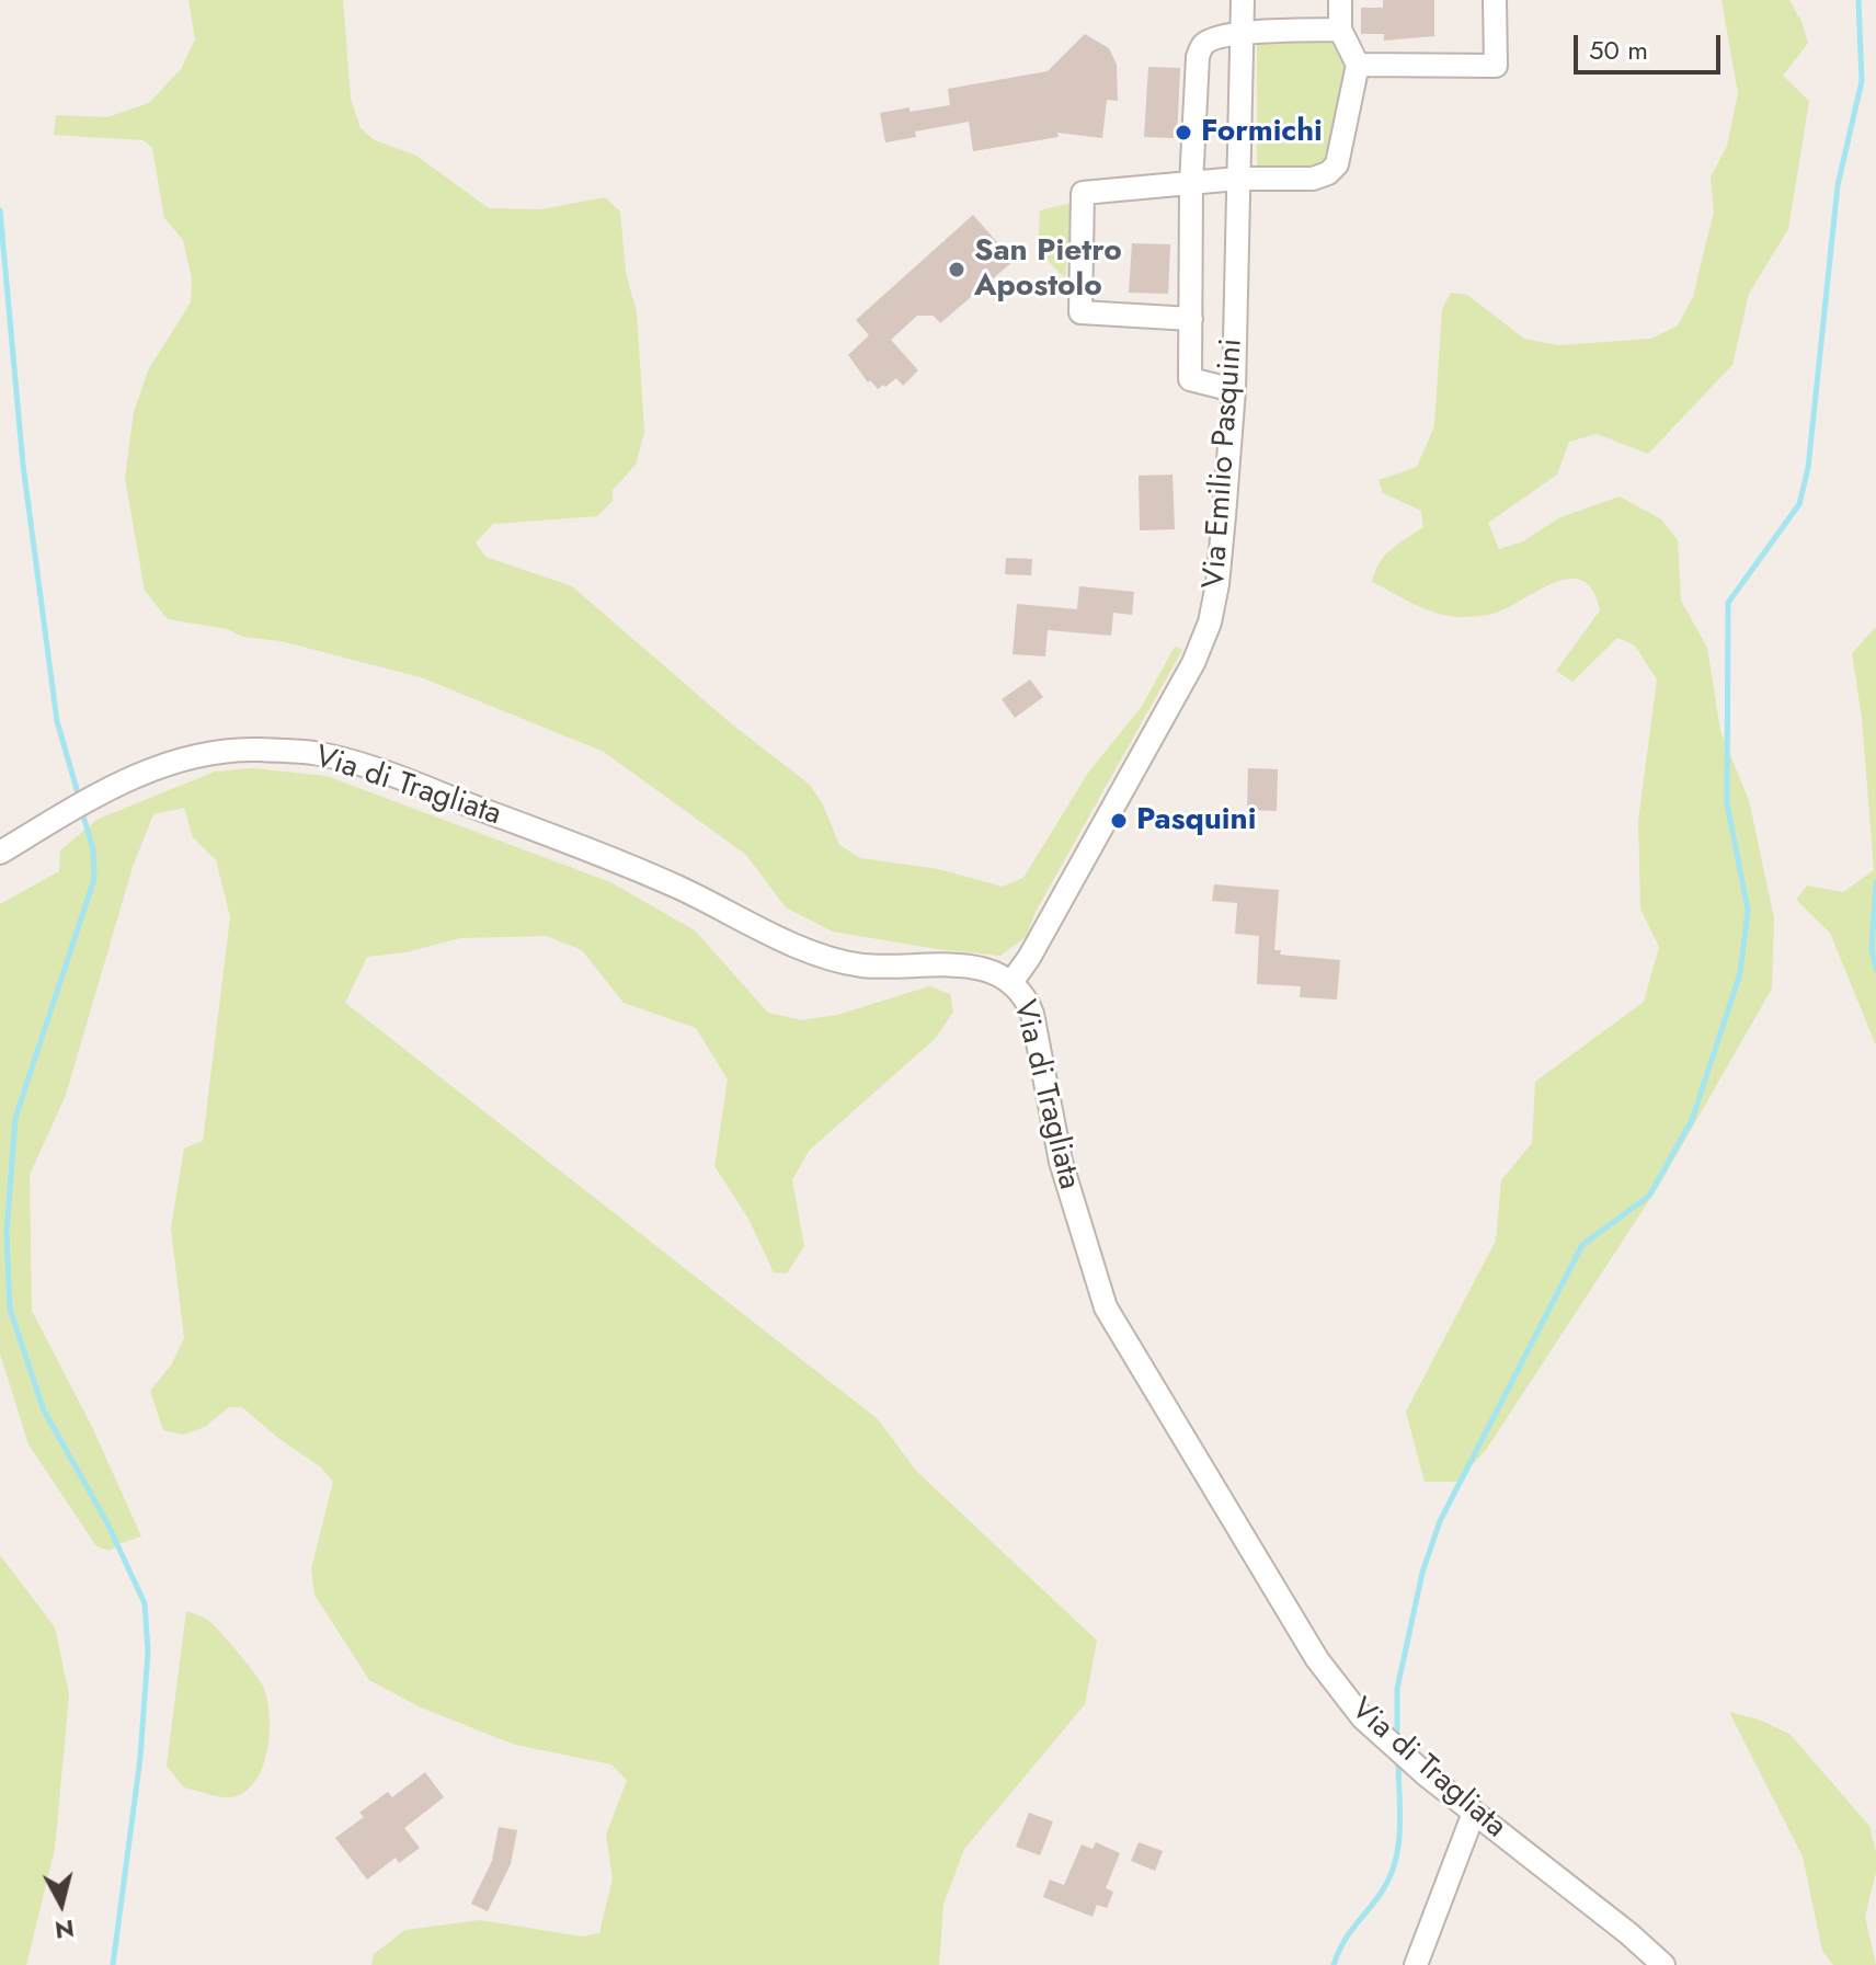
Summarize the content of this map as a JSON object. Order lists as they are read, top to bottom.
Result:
{
  "streets": {
    "street": ["Via Emilio Pasquini", "Via di Tragliata"]
  },
  "crossings": [
    ["Via Emilio Pasquini", "Via di Tragliata"]
  ],
  "places": ["Formichi", "San Pietro Apostolo", "Pasquini"],
  "scale_bar": "50 m",
  "north": "bottom"
}
